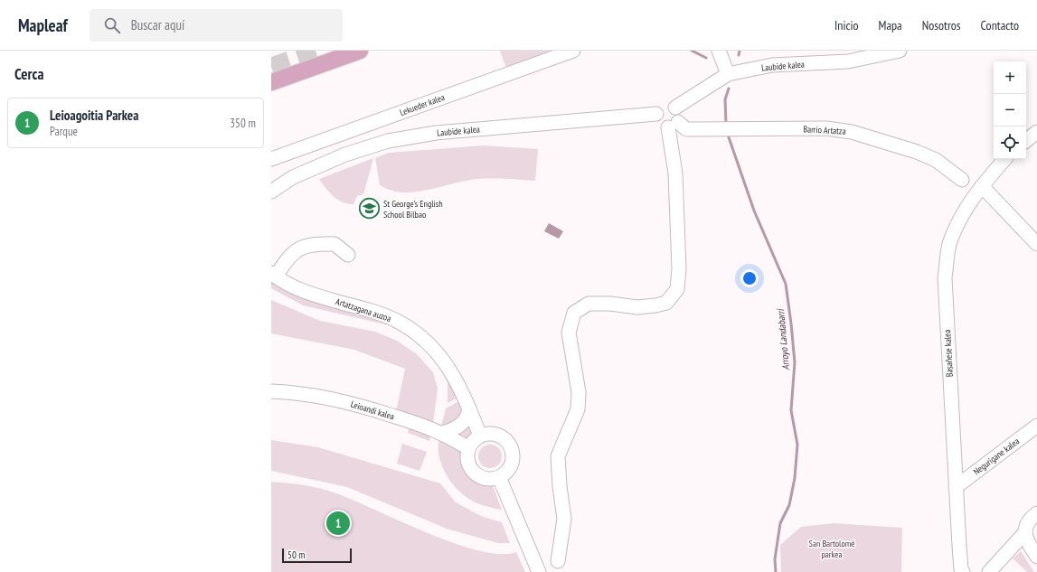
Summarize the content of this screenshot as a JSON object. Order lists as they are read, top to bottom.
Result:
{
  "streets": {
    "street": [
      "Laubide kalea",
      "Lekueder kalea",
      "Barrio Artatza",
      "Artatzagana auzoa",
      "Basañese kalea",
      "Leioandi kalea",
      "Negurigane kalea"
    ]
  },
  "crossings": [
    ["Laubide kalea", "Barrio Artatza"],
    ["Artatzagana auzoa", "Leioandi kalea"],
    ["Basañese kalea", "Negurigane kalea"]
  ],
  "water": ["Arroyo Landabarri"],
  "parks": ["San Bartolomé parkea"],
  "places": {
    "school or university": ["St George's English School Bilbao"]
  },
  "scale_bar": "50 m",
  "page": {
    "header": "Mapleaf",
    "search": "Buscar aquí",
    "nav": [
      "Inicio",
      "Mapa",
      "Nosotros",
      "Contacto"
    ],
    "heading": "Cerca",
    "map_buttons": ["+", "−"],
    "list": [
      {
        "mark": "1",
        "name": "Leioagoitia Parkea",
        "note": "Parque",
        "value": "350 m"
      }
    ],
    "pins": "1",
    "scale": "50 m"
  }
}
